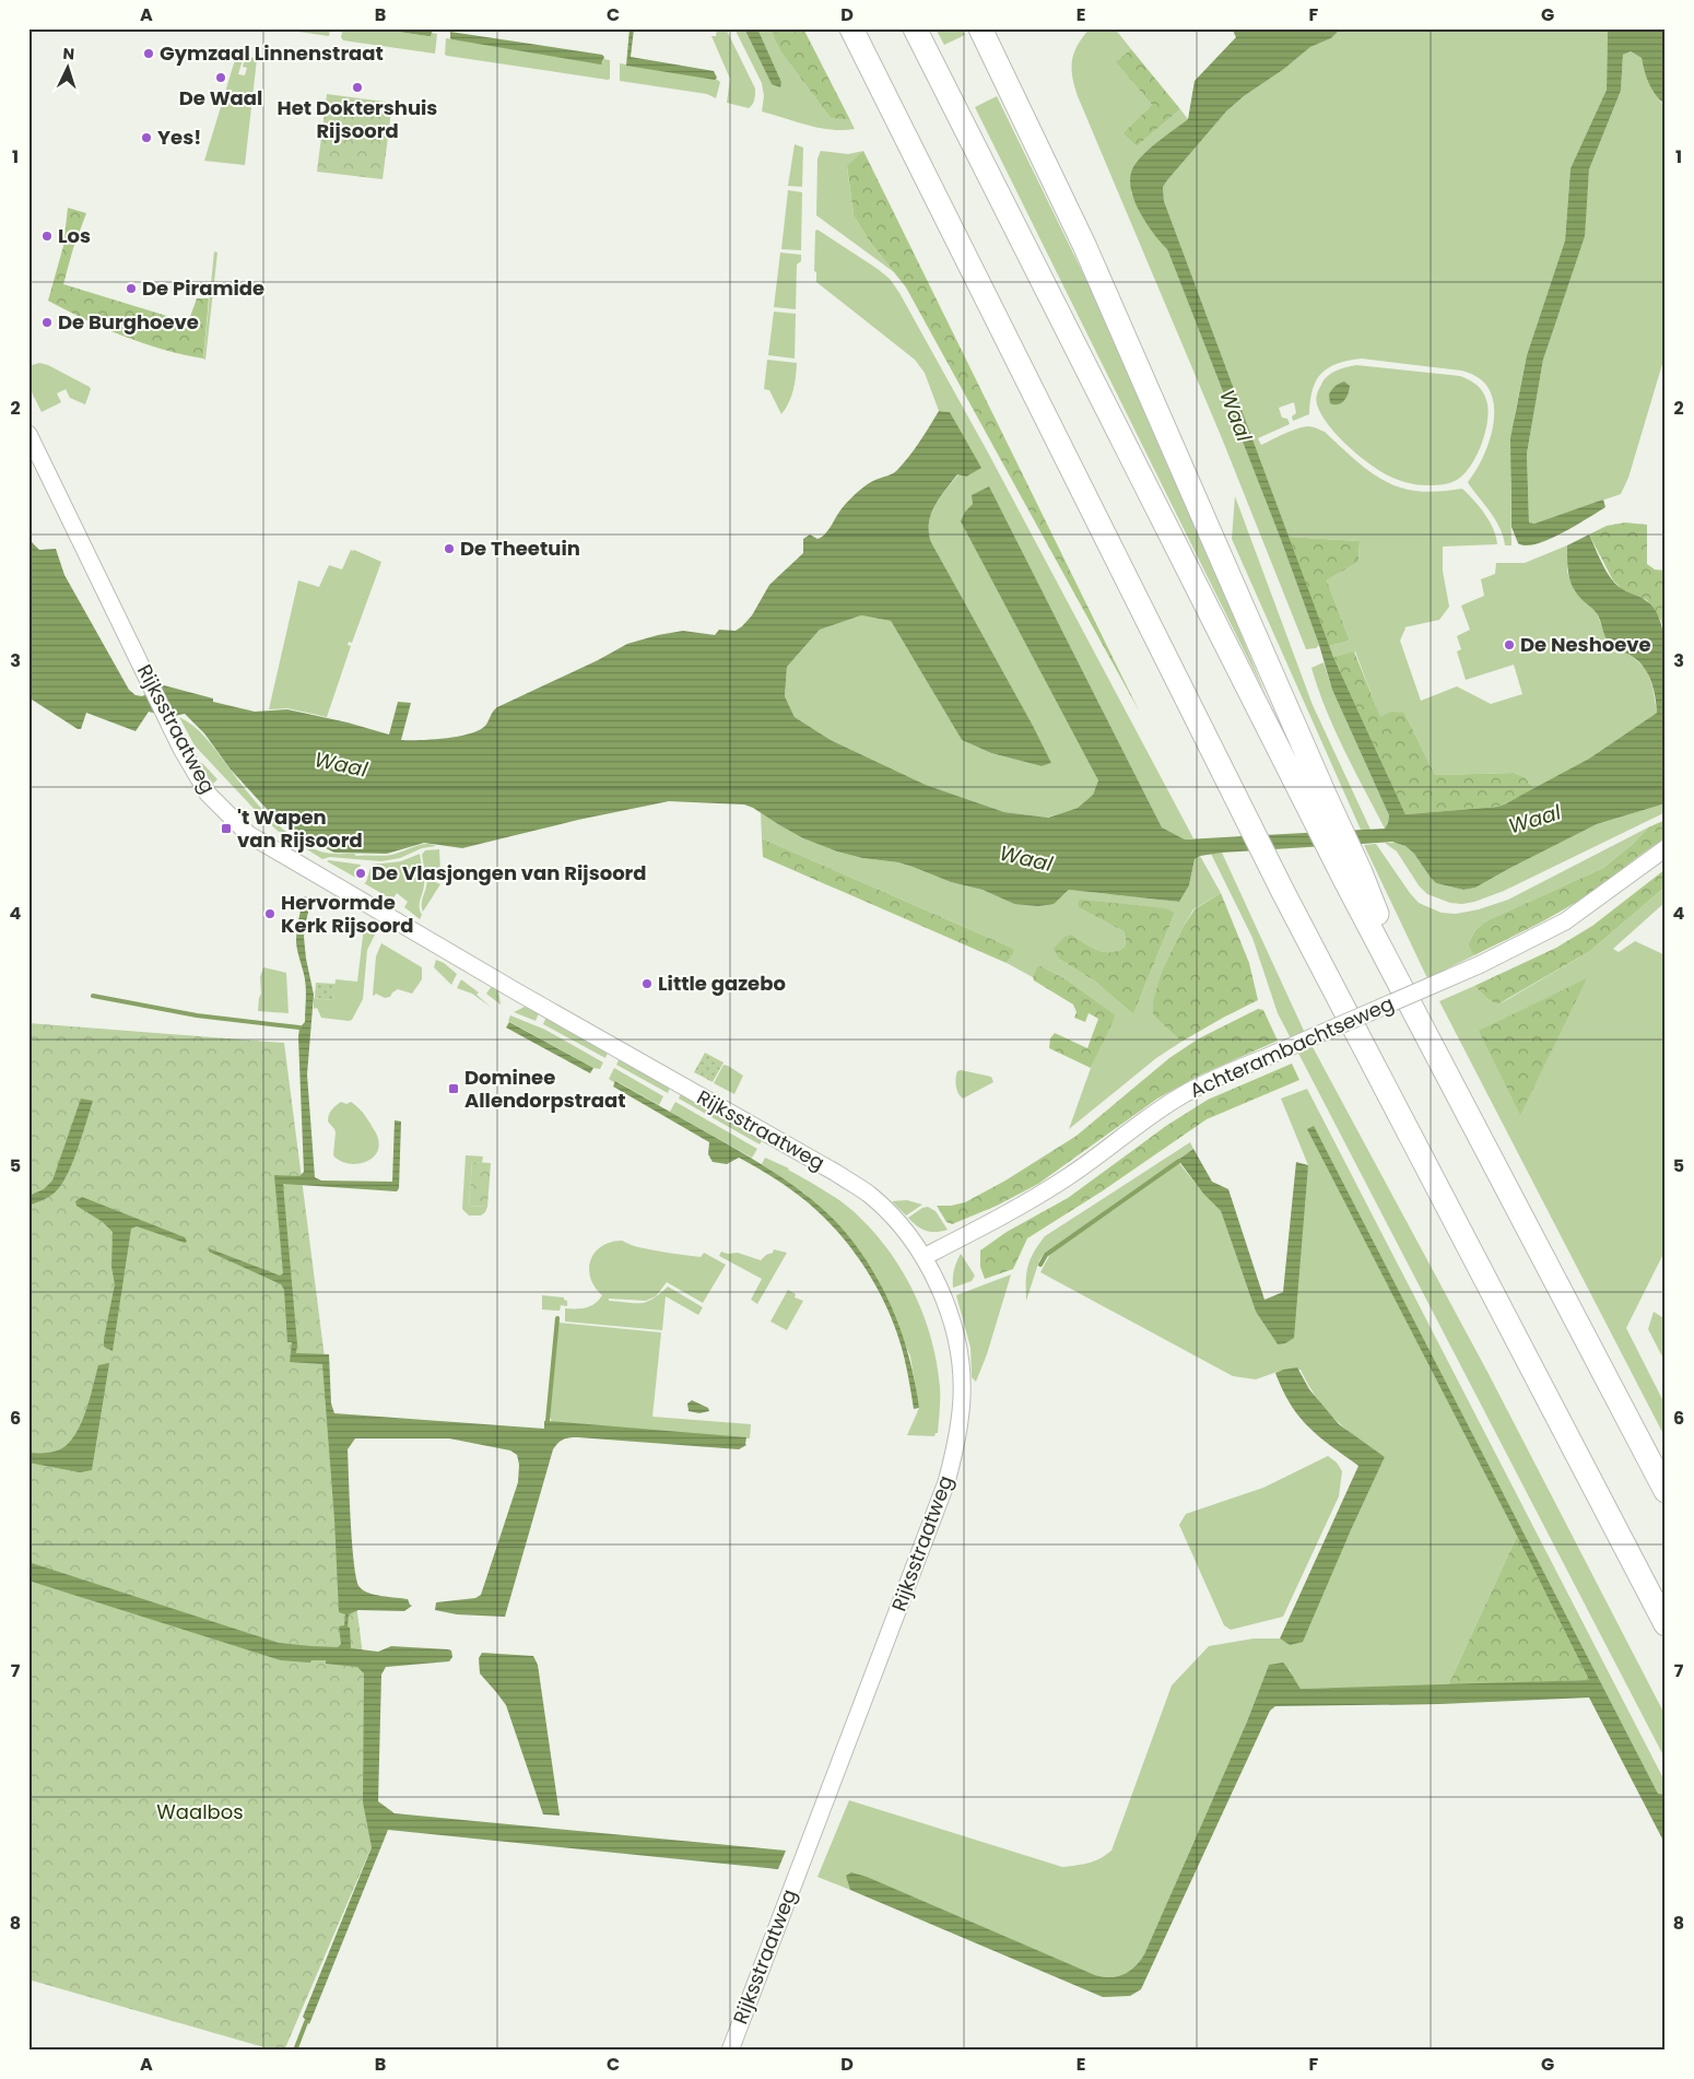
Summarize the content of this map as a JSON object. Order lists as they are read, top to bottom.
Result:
{
  "streets": {
    "street": ["Rijksstraatweg", "Achterambachtseweg"]
  },
  "crossings": [
    ["Rijksstraatweg", "Achterambachtseweg"]
  ],
  "water": ["Waal"],
  "parks": ["Waalbos"],
  "places": {
    "other": [
      "Gymzaal Linnenstraat",
      "De Waal",
      "Het Doktershuis Rijsoord",
      "Yes!",
      "Los",
      "De Piramide",
      "De Burghoeve",
      "De Theetuin",
      "De Neshoeve",
      "De Vlasjongen van Rijsoord",
      "Hervormde Kerk Rijsoord",
      "Little gazebo"
    ],
    "transit": ["'t Wapen van Rijsoord", "Dominee Allendorpstraat"]
  },
  "north": "top",
  "grid": {
    "columns": [
      "A",
      "B",
      "C",
      "D",
      "E",
      "F",
      "G"
    ],
    "rows": [
      "1",
      "2",
      "3",
      "4",
      "5",
      "6",
      "7",
      "8"
    ]
  }
}
